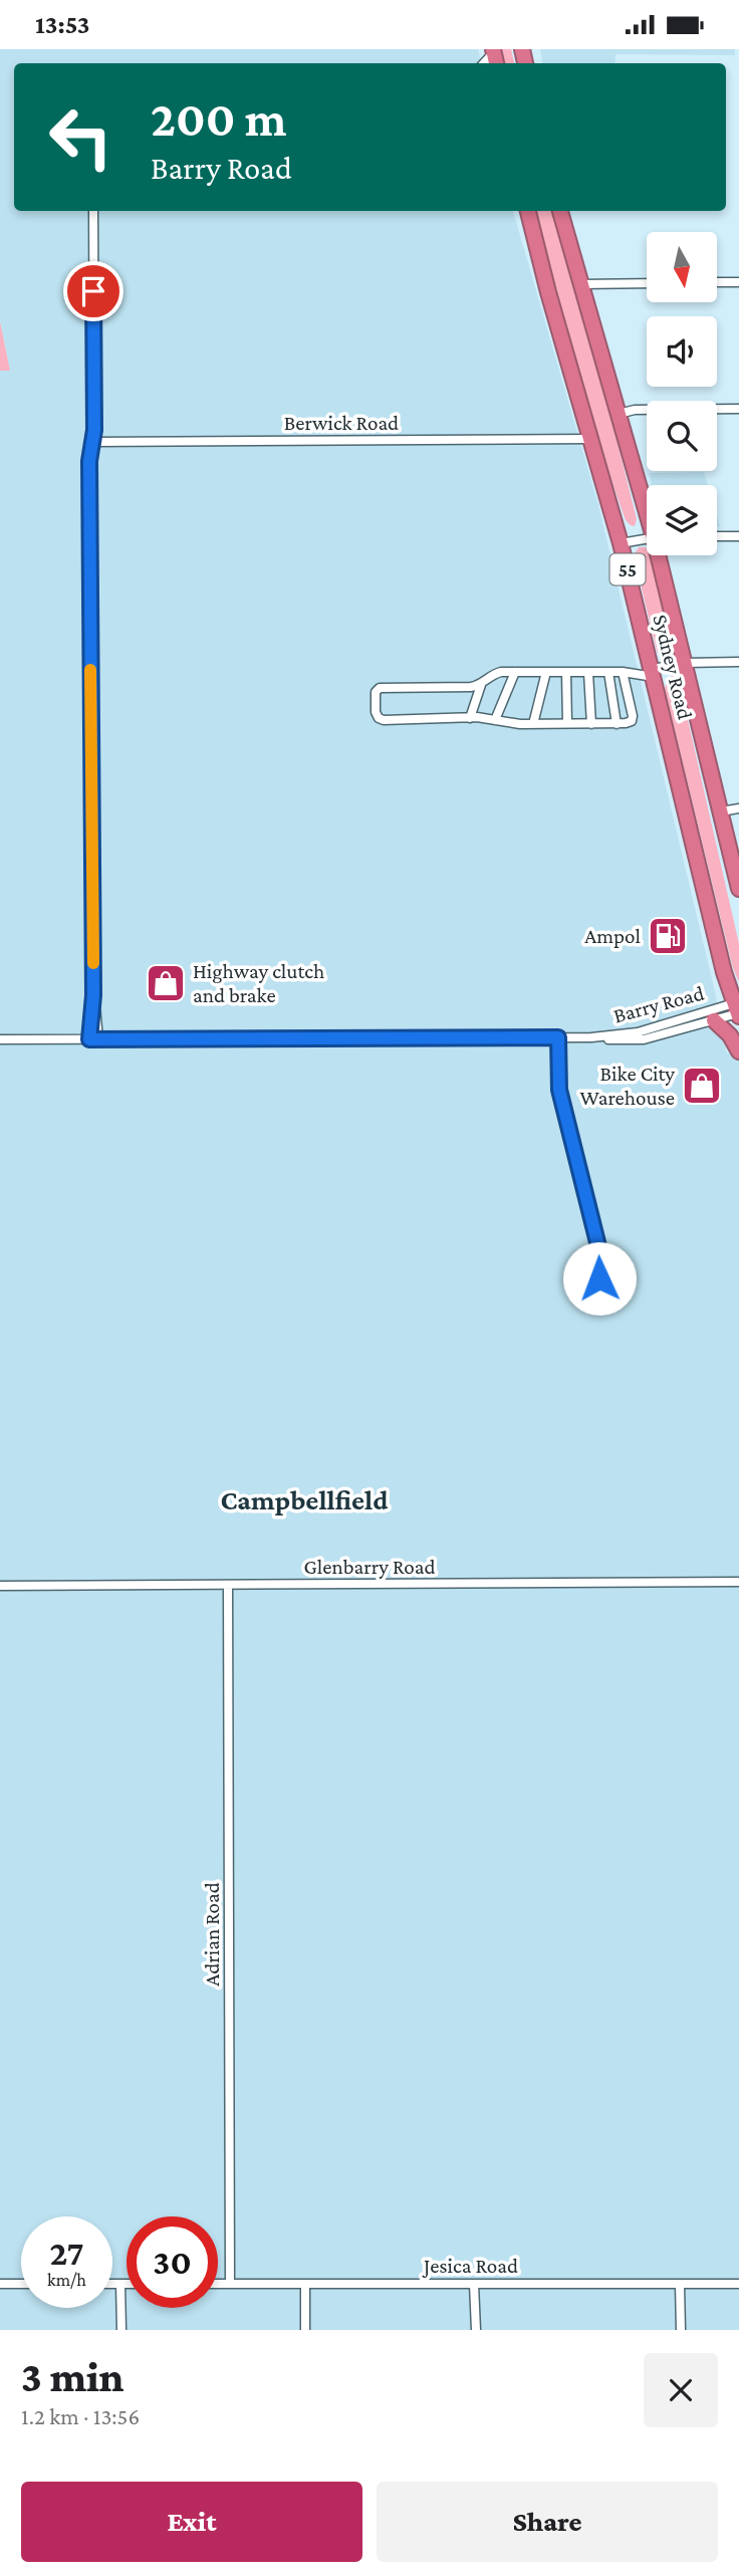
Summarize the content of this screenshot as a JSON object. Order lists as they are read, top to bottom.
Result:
{
  "streets": {
    "highway": ["55", "Sydney Road"],
    "street": [
      "Berwick Road",
      "Barry Road",
      "Glenbarry Road",
      "Adrian Road",
      "Jesica Road"
    ]
  },
  "crossings": [
    ["Berwick Road", "Sydney Road"],
    ["Sydney Road", "Barry Road"],
    ["Glenbarry Road", "Adrian Road"],
    ["Adrian Road", "Jesica Road"]
  ],
  "districts": ["Campbellfield"],
  "places": {
    "fuel station": ["Ampol"],
    "shop": ["Highway clutch and brake", "Bike City Warehouse"]
  },
  "north": "bottom",
  "page": {
    "status": "13:53",
    "turn": ["200 m", "Barry Road"],
    "speed": "27 km/h",
    "limit": "30",
    "heading": ["3 min", "1.2 km · 13:56"],
    "buttons": ["Exit", "Share"]
  }
}
